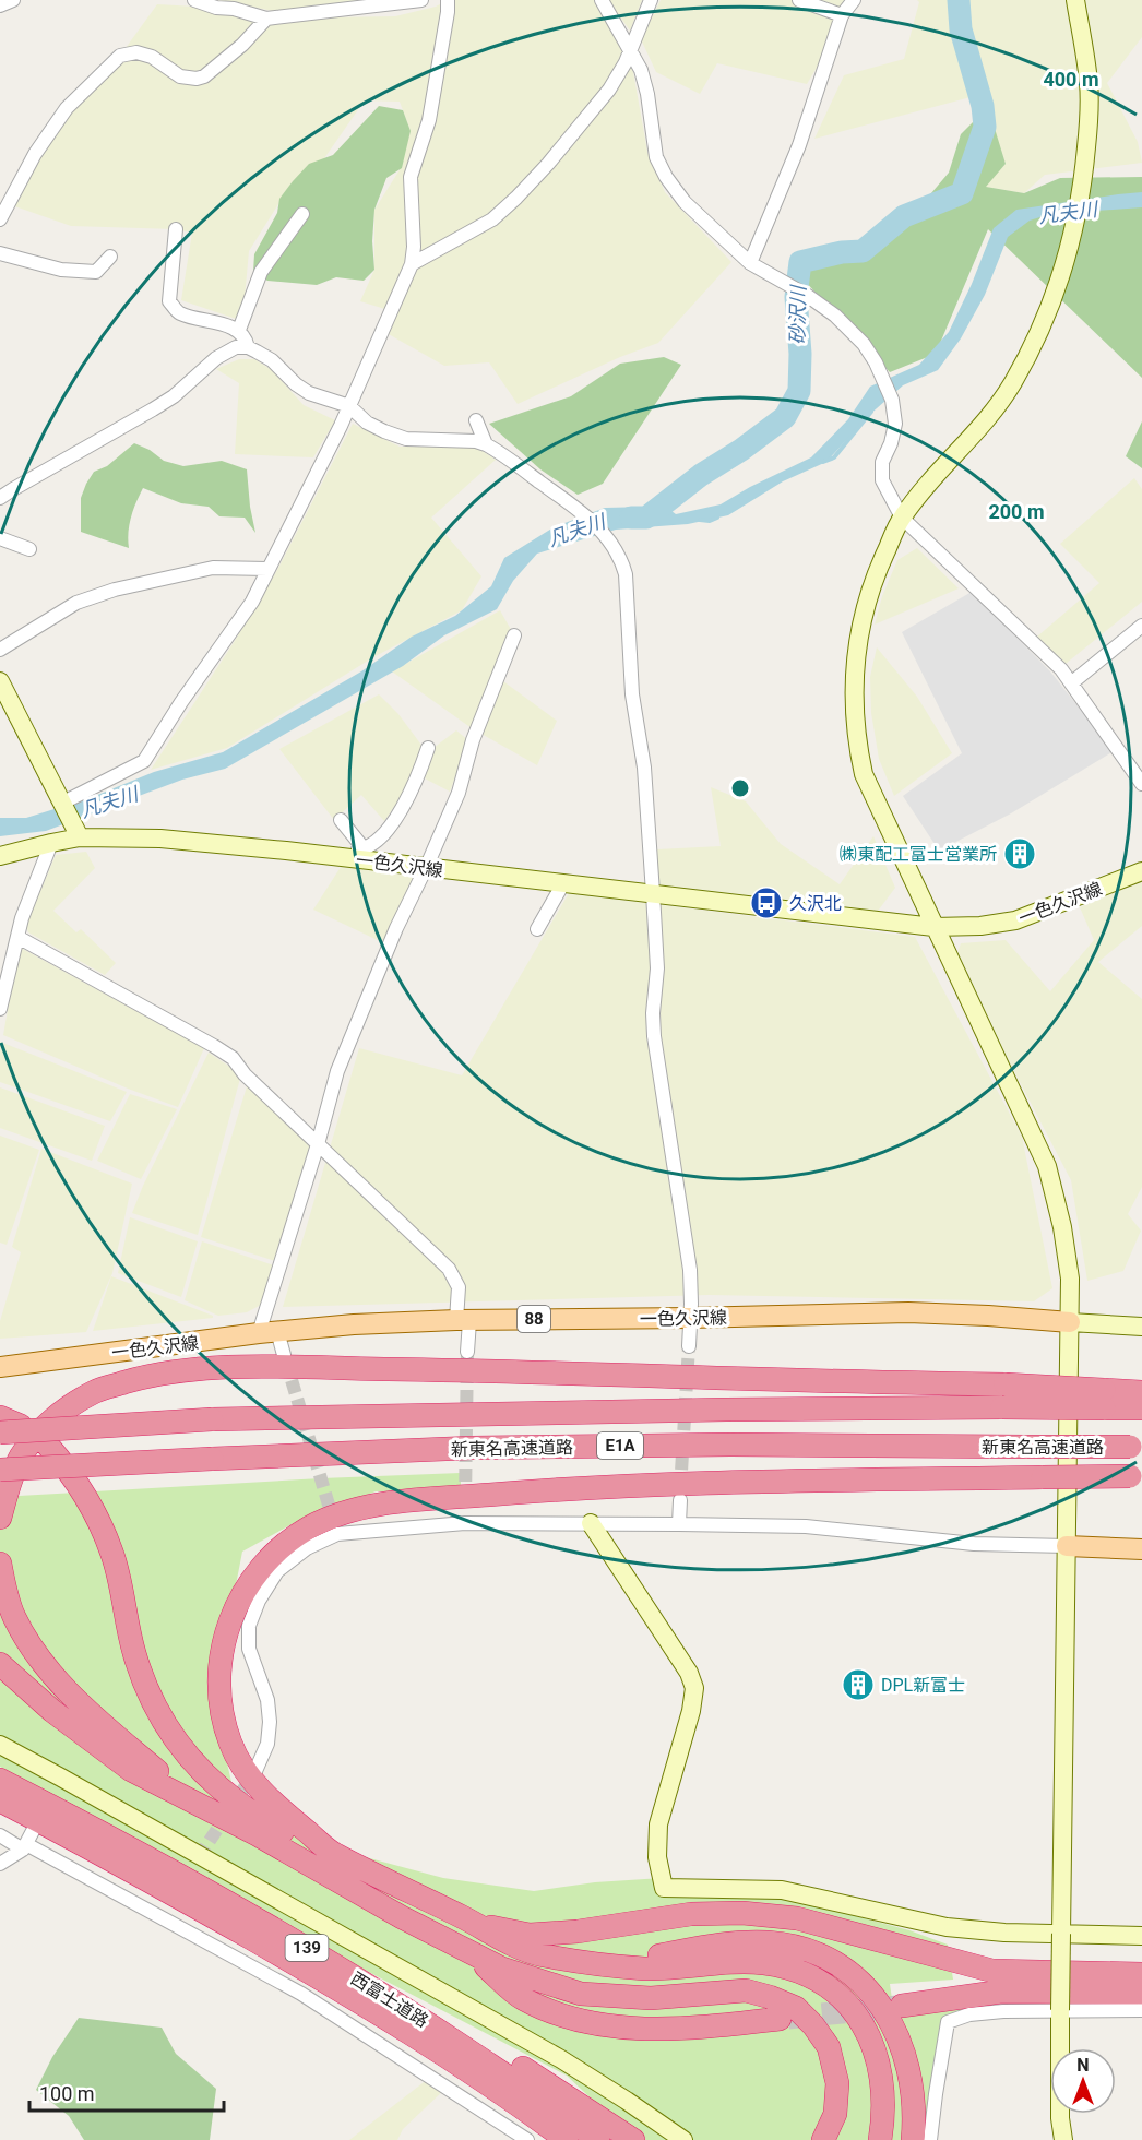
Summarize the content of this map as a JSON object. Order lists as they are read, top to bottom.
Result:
{
  "streets": {
    "highway": [
      "E1A",
      "新東名高速道路",
      "139",
      "西富士道路"
    ],
    "main road": ["一色久沢線", "88"]
  },
  "water": ["凡夫川", "砂沢川"],
  "places": {
    "building": ["㈱東配工富士営業所", "DPL新富士"],
    "bus stop": ["久沢北"]
  },
  "scale_bar": "100 m",
  "north": "top",
  "rings": ["400 m", "200 m"]
}
